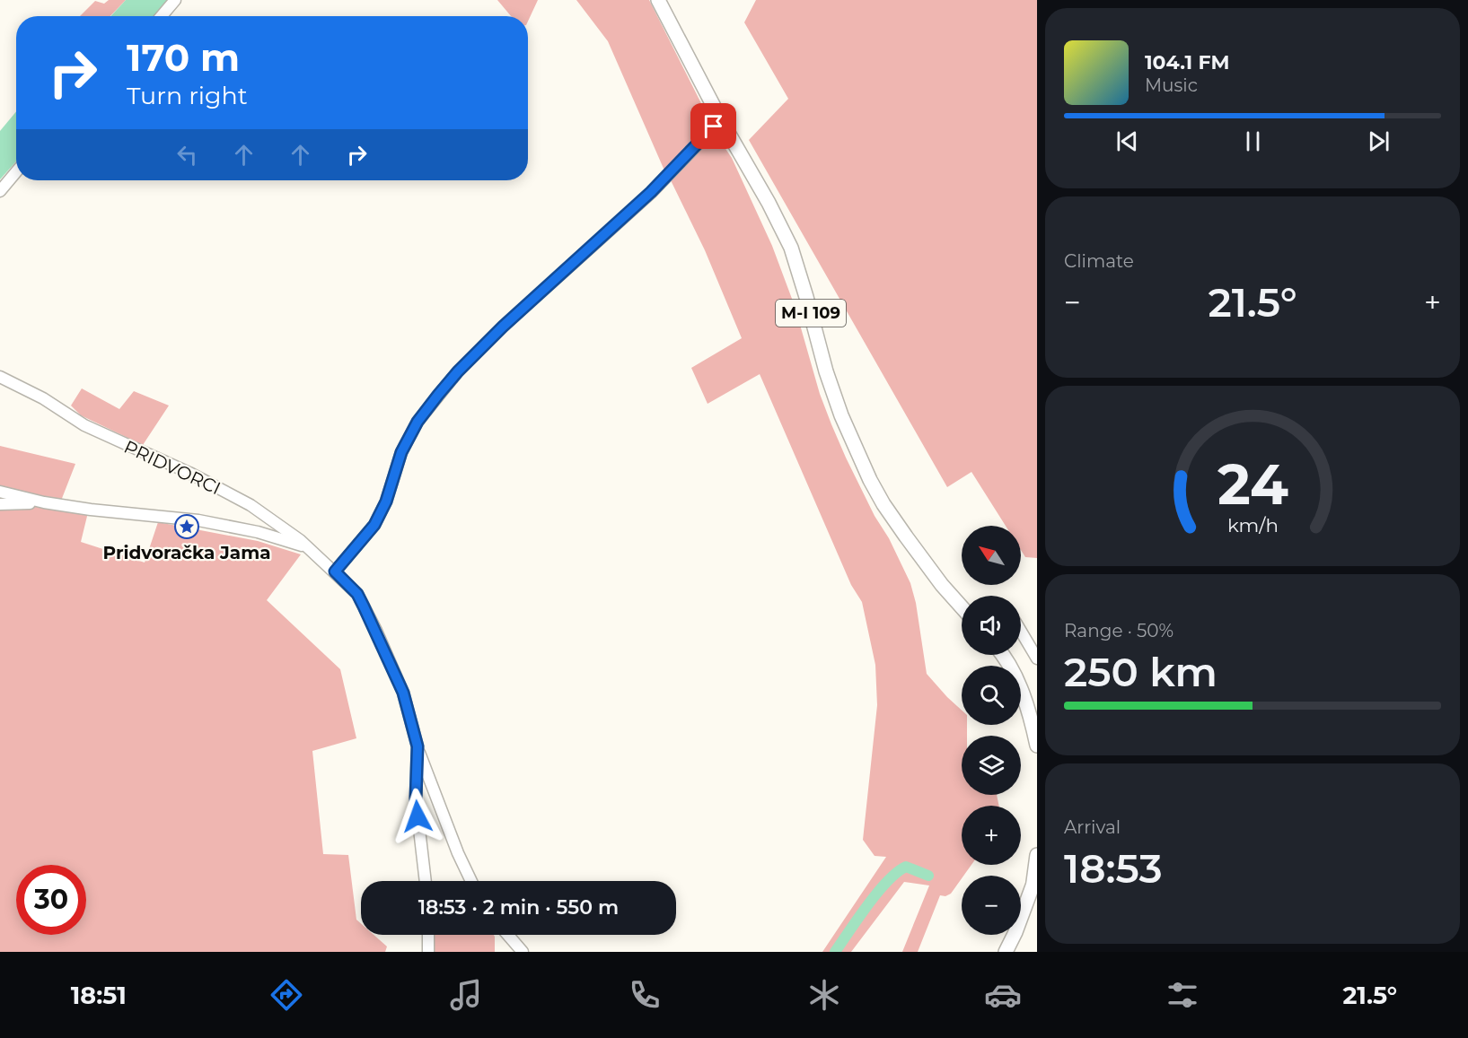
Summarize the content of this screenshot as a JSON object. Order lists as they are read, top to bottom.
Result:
{
  "streets": {
    "main road": ["M-I 109"],
    "street": ["PRIDVORCI"]
  },
  "places": {
    "place": ["Pridvoračka Jama"]
  },
  "north": "top left",
  "page": {
    "turn": ["170 m", "Turn right"],
    "song": ["104.1 FM", "Music"],
    "tile": [
      "Climate",
      ["Range · 50%", "250 km"],
      ["Arrival", "18:53"]
    ],
    "heat": ["−", "21.5°", "+"],
    "map_buttons": ["+", "−"],
    "limit": "30",
    "trip": "18:53 · 2 min · 550 m",
    "tabs": ["18:51", "21.5°"],
    "gauge": ["24", "km/h"]
  }
}
